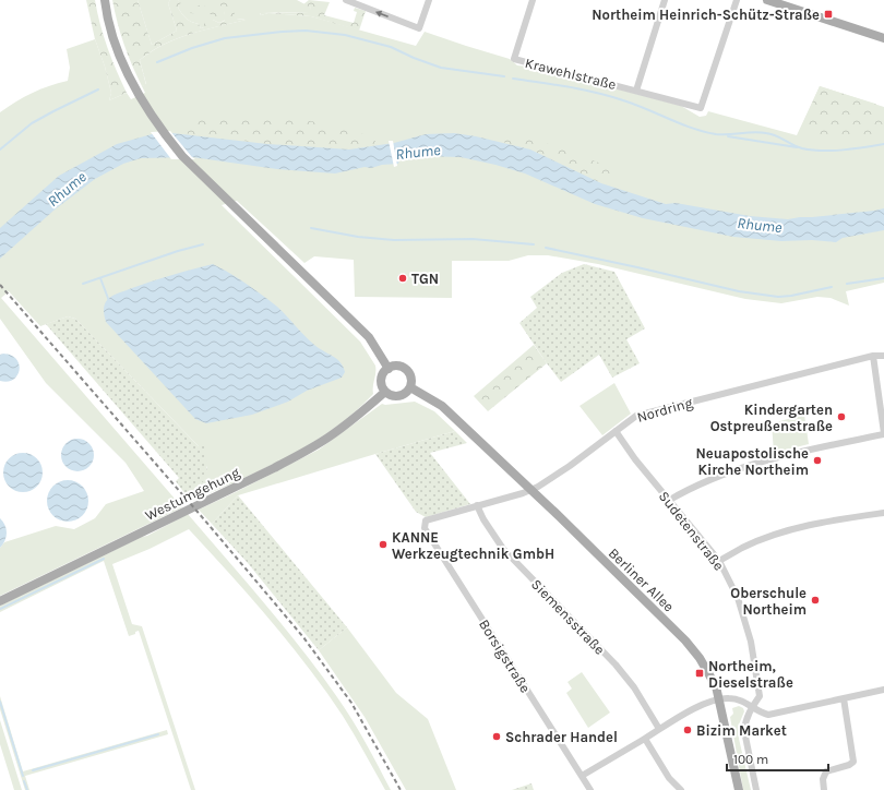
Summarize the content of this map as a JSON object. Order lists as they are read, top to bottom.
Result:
{
  "streets": {
    "main road": ["Westumgehung", "Berliner Allee"],
    "street": [
      "Krawehlstraße",
      "Nordring",
      "Sudetenstraße",
      "Siemensstraße",
      "Borsigstraße"
    ]
  },
  "crossings": [
    ["Nordring", "Sudetenstraße"],
    ["Nordring", "Berliner Allee"],
    ["Nordring", "Siemensstraße"],
    ["Nordring", "Borsigstraße"],
    ["Westumgehung", "Berliner Allee"]
  ],
  "water": ["Rhume"],
  "places": {
    "transit": ["Northeim Heinrich-Schütz-Straße", "Northeim, Dieselstraße"],
    "other": [
      "TGN",
      "Kindergarten Ostpreußenstraße",
      "Neuapostolische Kirche Northeim",
      "KANNE Werkzeugtechnik GmbH",
      "Oberschule Northeim",
      "Bizim Market",
      "Schrader Handel"
    ]
  },
  "scale_bar": "100 m"
}
